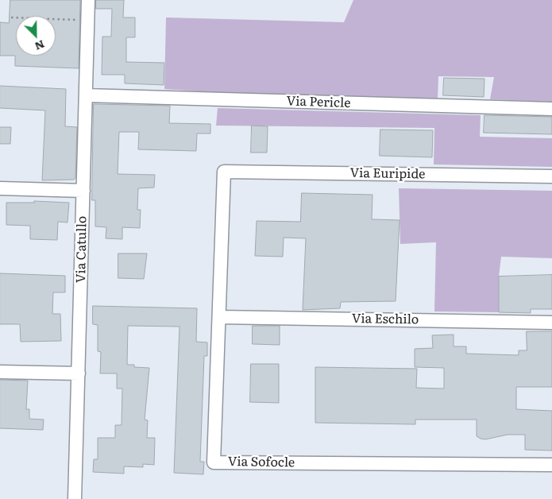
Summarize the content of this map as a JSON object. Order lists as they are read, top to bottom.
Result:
{
  "streets": {
    "street": [
      "Via Pericle",
      "Via Euripide",
      "Via Catullo",
      "Via Eschilo",
      "Via Sofocle"
    ]
  },
  "crossings": [
    ["Via Pericle", "Via Catullo"],
    ["Via Euripide", "Via Sofocle"],
    ["Via Eschilo", "Via Sofocle"]
  ],
  "north": "bottom right"
}
